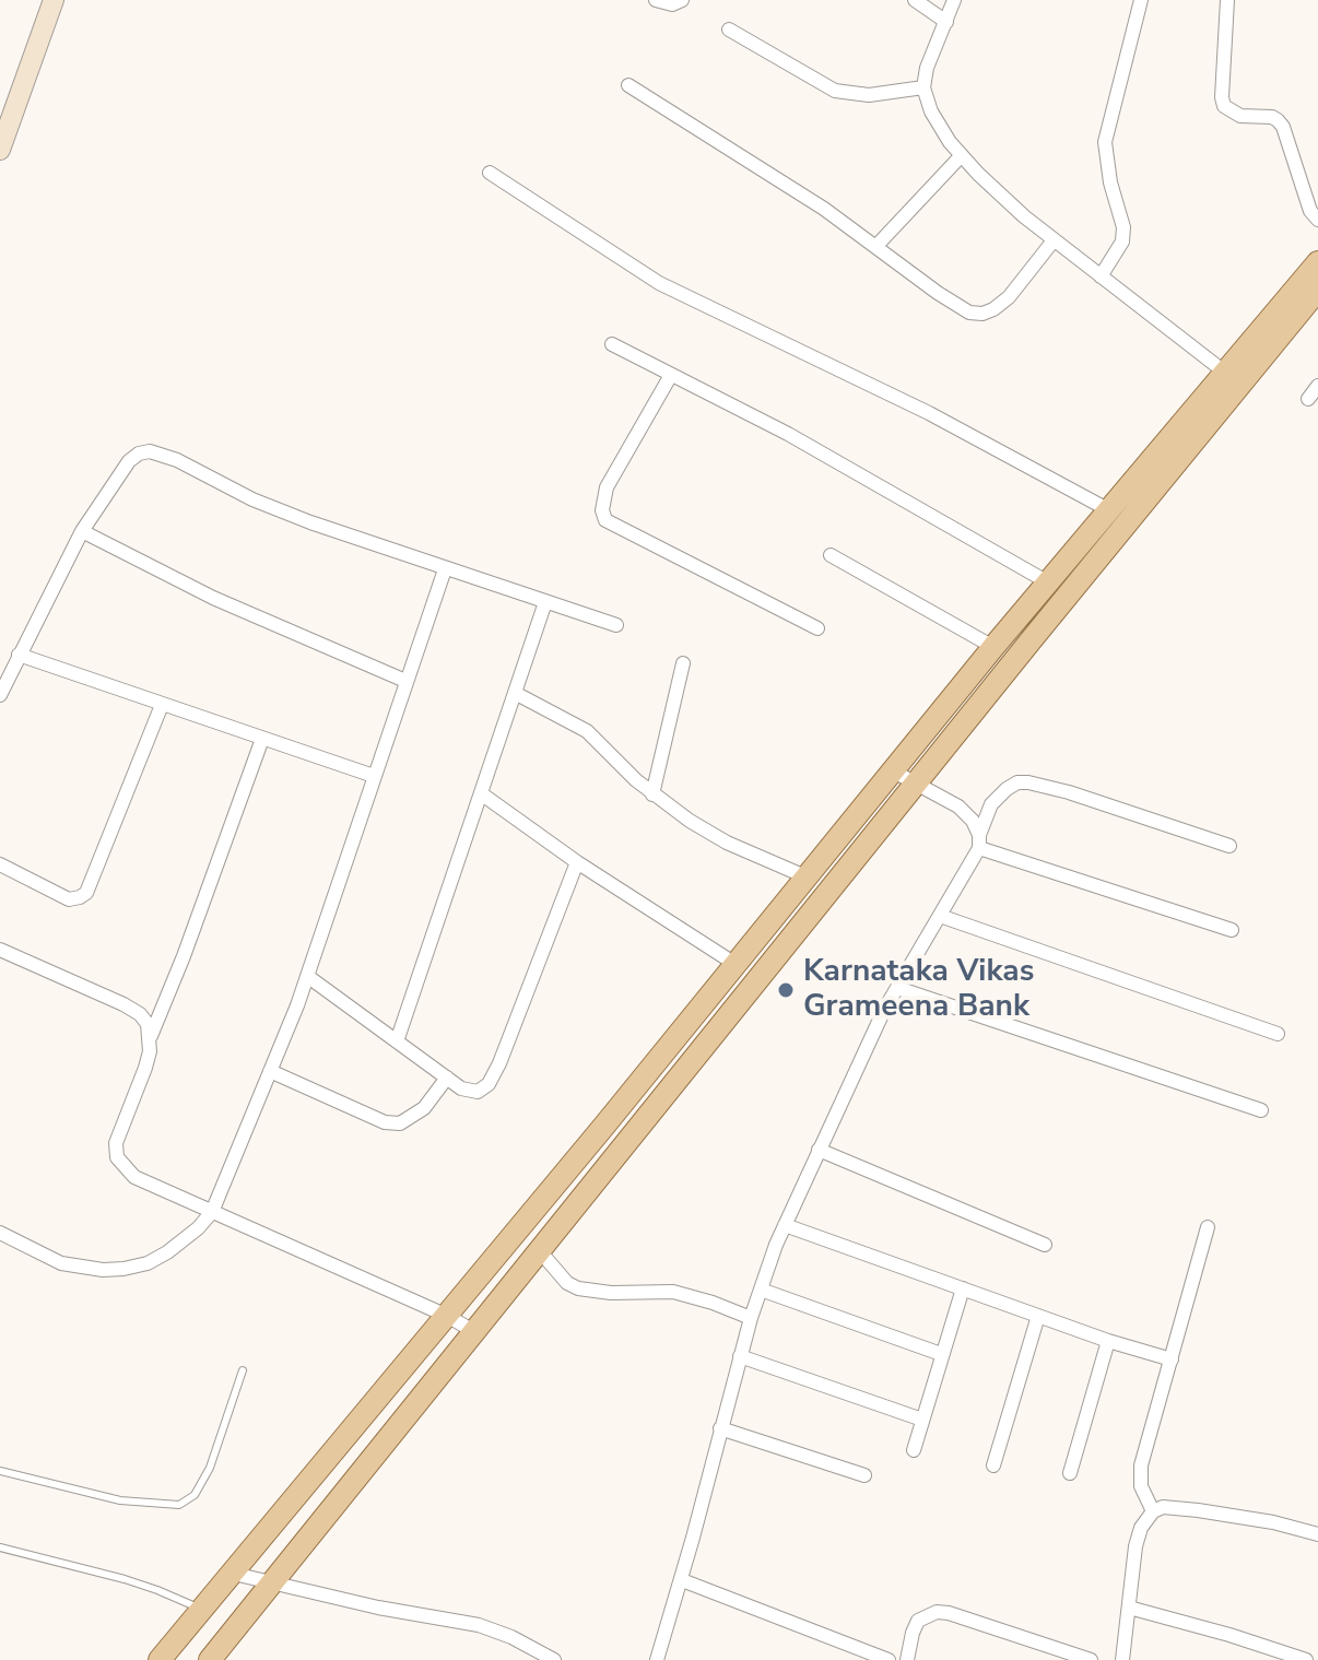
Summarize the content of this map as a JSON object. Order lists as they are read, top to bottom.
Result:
{
  "places": ["Karnataka Vikas Grameena Bank"]
}
